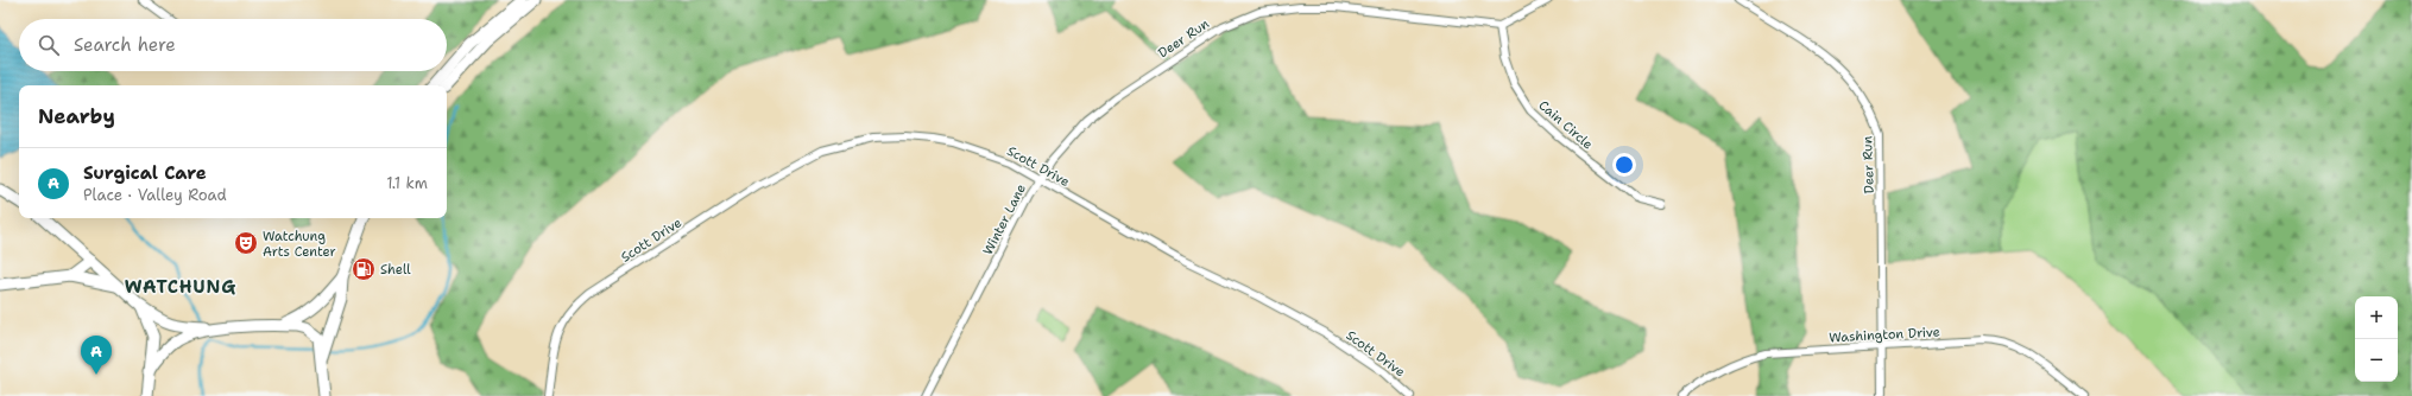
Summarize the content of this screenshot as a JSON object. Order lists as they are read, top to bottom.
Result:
{
  "streets": {
    "street": [
      "Deer Run",
      "Cain Circle",
      "Scott Drive",
      "Winter Lane",
      "Washington Drive"
    ]
  },
  "crossings": [
    ["Deer Run", "Cain Circle"],
    ["Deer Run", "Winter Lane"],
    ["Deer Run", "Washington Drive"],
    ["Scott Drive", "Winter Lane"]
  ],
  "districts": ["WATCHUNG"],
  "places": {
    "theatre": ["Watchung Arts Center"],
    "fuel station": ["Shell"]
  },
  "page": {
    "search": "Search here",
    "heading": "Nearby",
    "list": [
      {
        "mark": "A",
        "name": "Surgical Care",
        "note": "Place · Valley Road",
        "value": "1.1 km"
      }
    ],
    "map_buttons": ["+", "−"],
    "pins": "A"
  }
}
